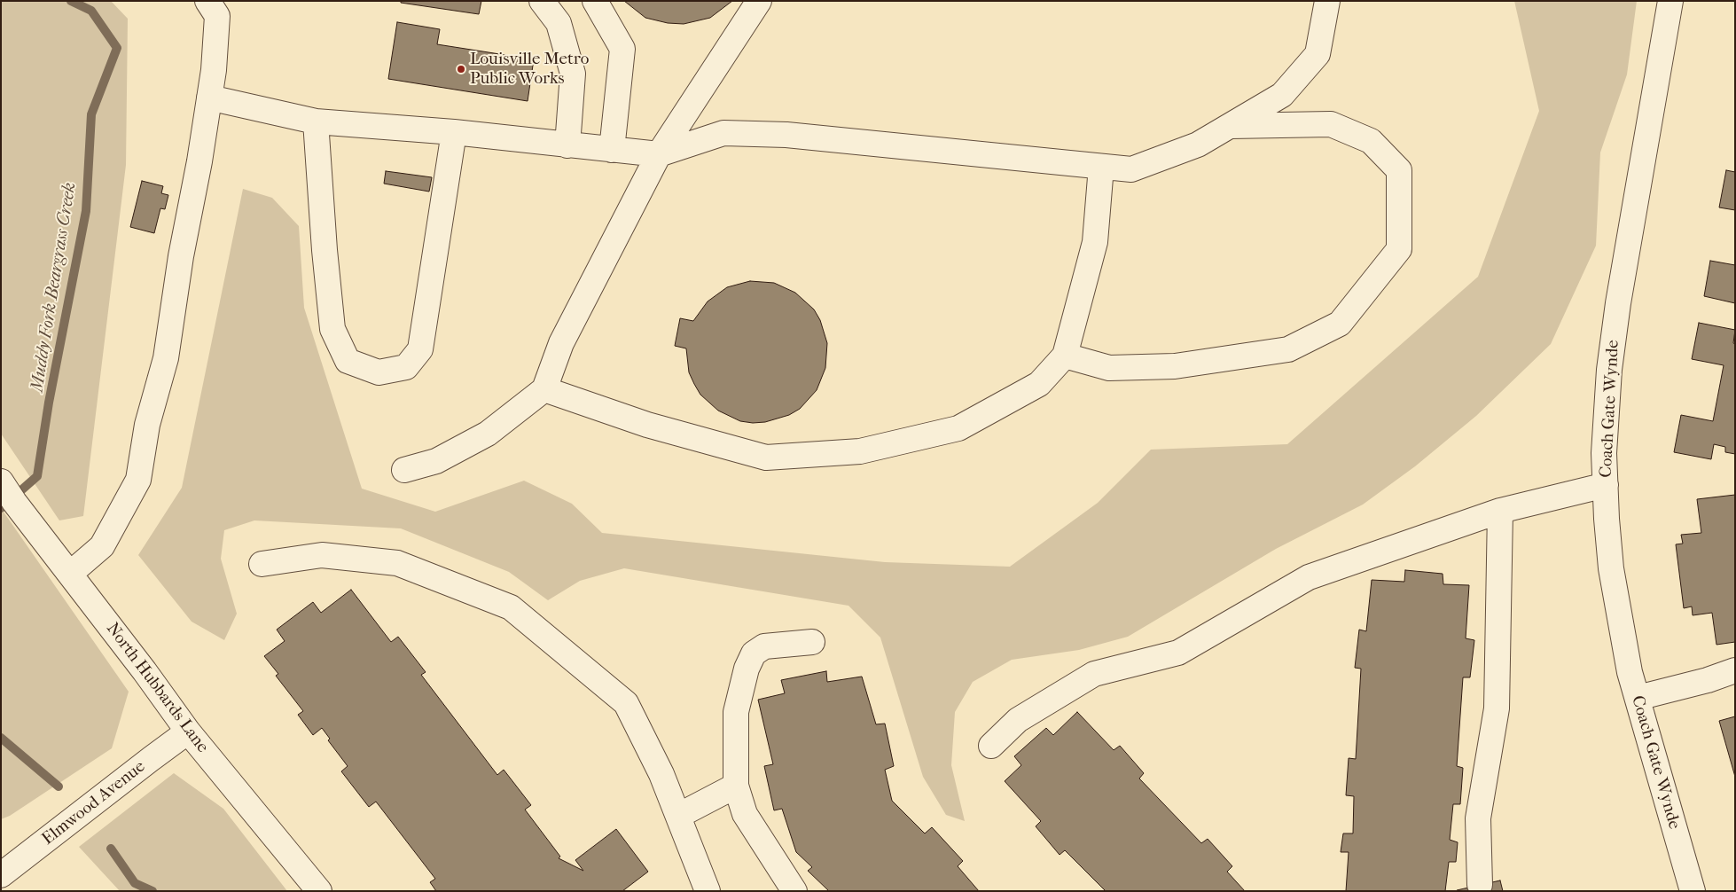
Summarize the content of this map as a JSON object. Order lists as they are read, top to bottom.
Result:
{
  "streets": {
    "street": ["Coach Gate Wynde", "North Hubbards Lane", "Elmwood Avenue"]
  },
  "crossings": [
    ["North Hubbards Lane", "Elmwood Avenue"]
  ],
  "water": ["Muddy Fork Beargrass Creek"],
  "places": ["Louisville Metro Public Works"]
}
